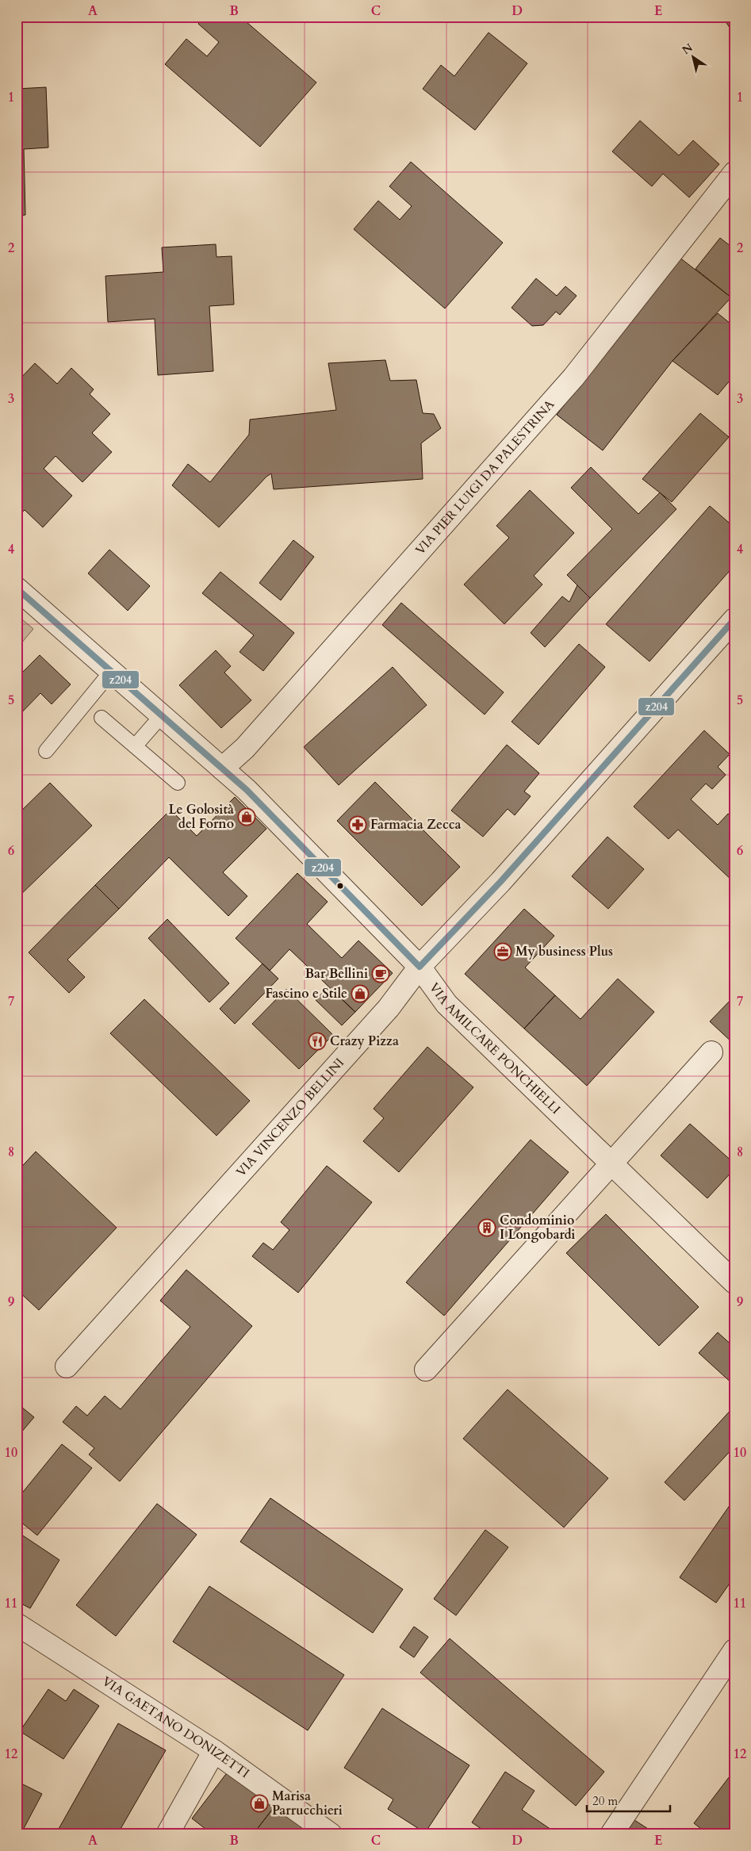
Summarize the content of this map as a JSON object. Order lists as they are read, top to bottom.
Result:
{
  "streets": {
    "street": [
      "VIA PIER LUIGI DA PALESTRINA",
      "VIA AMILCARE PONCHIELLI",
      "VIA VINCENZO BELLINI",
      "VIA GAETANO DONIZETTI"
    ]
  },
  "crossings": [
    ["VIA PIER LUIGI DA PALESTRINA", "VIA AMILCARE PONCHIELLI"],
    ["VIA AMILCARE PONCHIELLI", "VIA VINCENZO BELLINI"]
  ],
  "places": {
    "shop": ["Le Golosità del Forno", "Fascino e Stile", "Marisa Parrucchieri"],
    "pharmacy": ["Farmacia Zecca"],
    "office": ["My business Plus"],
    "cafe": ["Bar Bellini"],
    "restaurant": ["Crazy Pizza"],
    "building": ["Condominio I Longobardi"]
  },
  "lines": ["transit line z204"],
  "scale_bar": "20 m",
  "north": "top left",
  "grid": {
    "columns": [
      "A",
      "B",
      "C",
      "D",
      "E"
    ],
    "rows": [
      "1",
      "2",
      "3",
      "4",
      "5",
      "6",
      "7",
      "8",
      "9",
      "10",
      "11",
      "12"
    ]
  }
}
